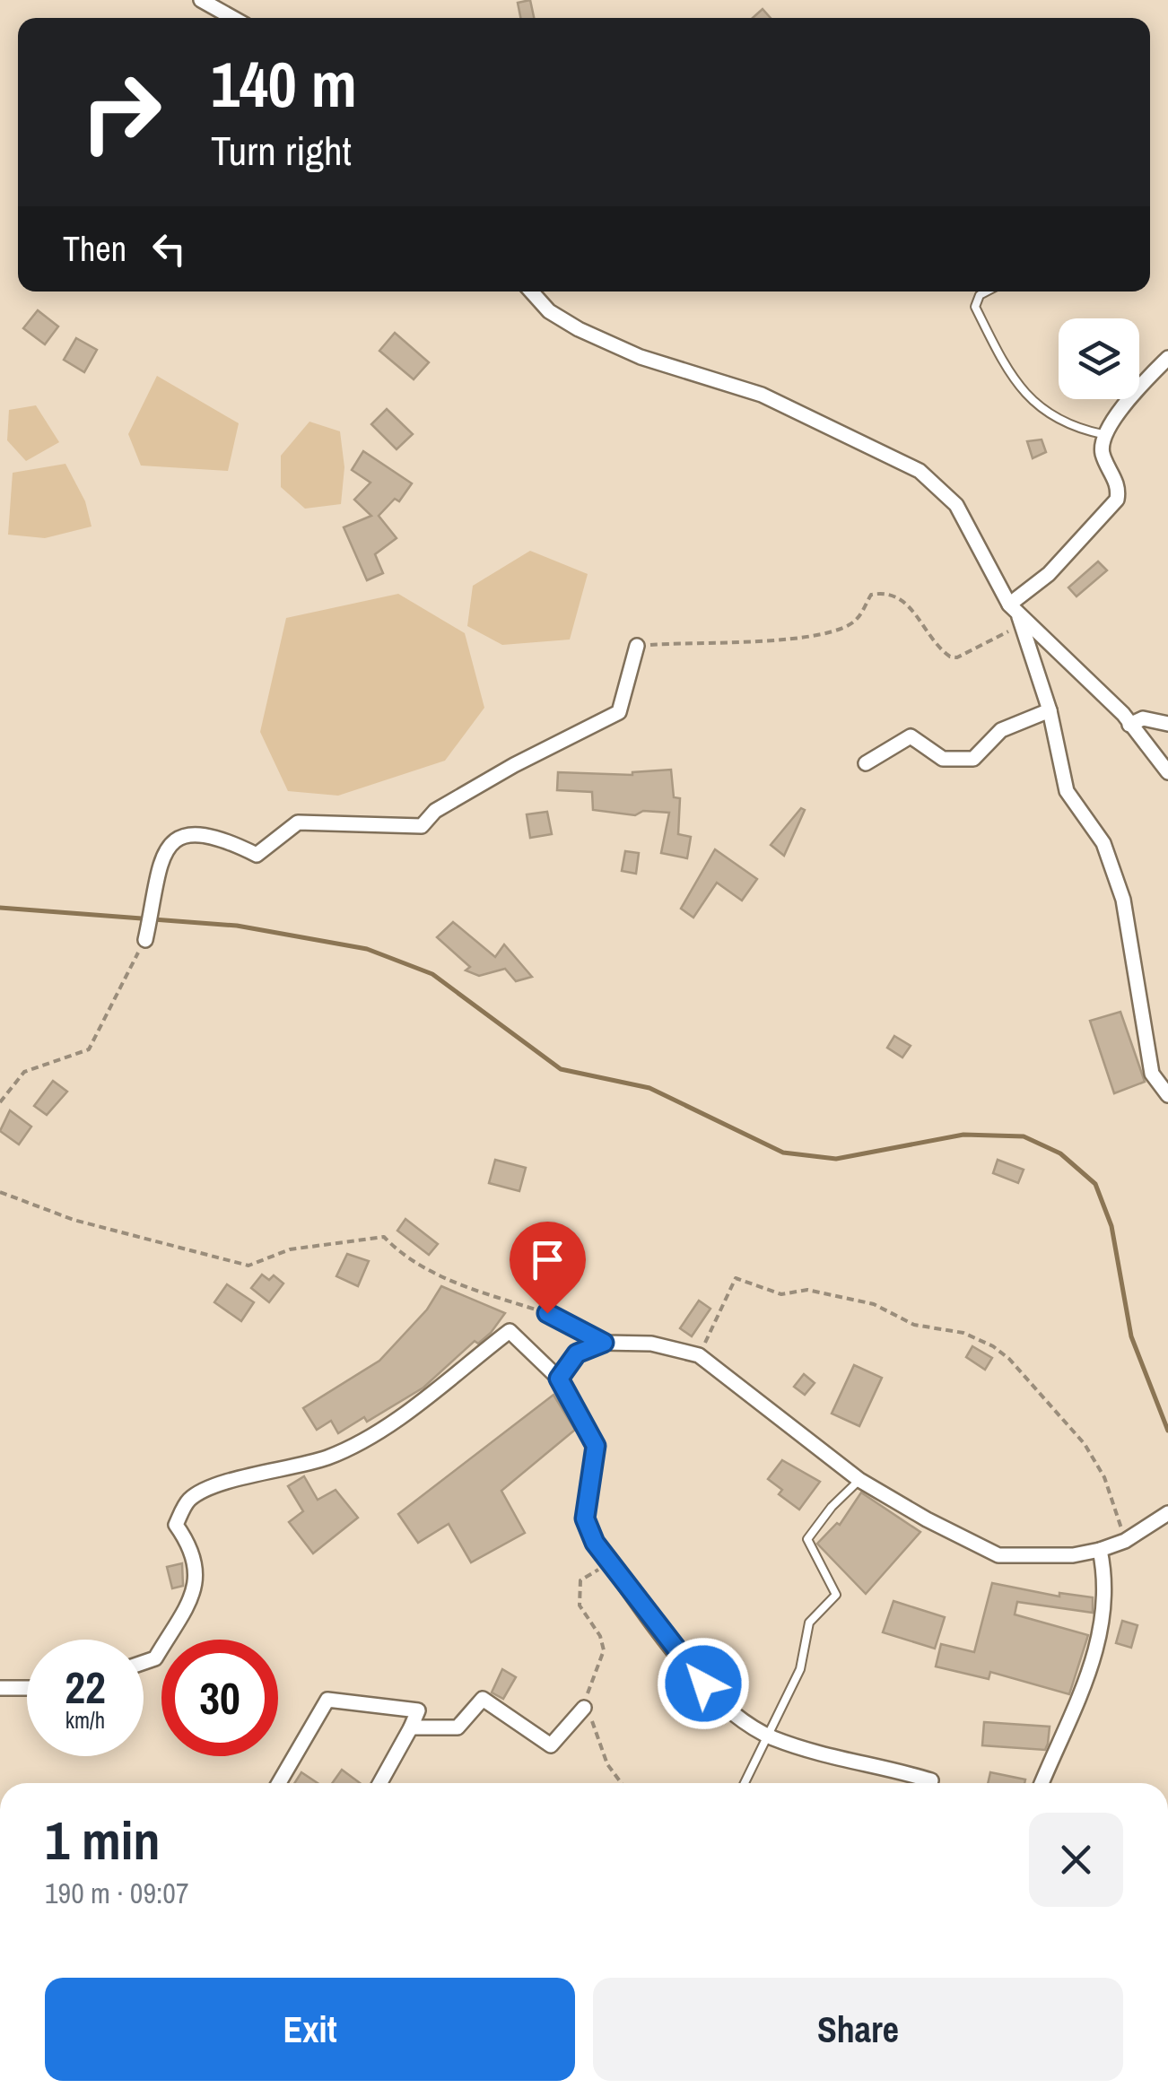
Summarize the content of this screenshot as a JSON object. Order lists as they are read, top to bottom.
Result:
{
  "page": {
    "turn": ["140 m", "Turn right"],
    "then": "Then",
    "speed": "22 km/h",
    "limit": "30",
    "heading": ["1 min", "190 m · 09:07"],
    "buttons": ["Exit", "Share"]
  }
}
